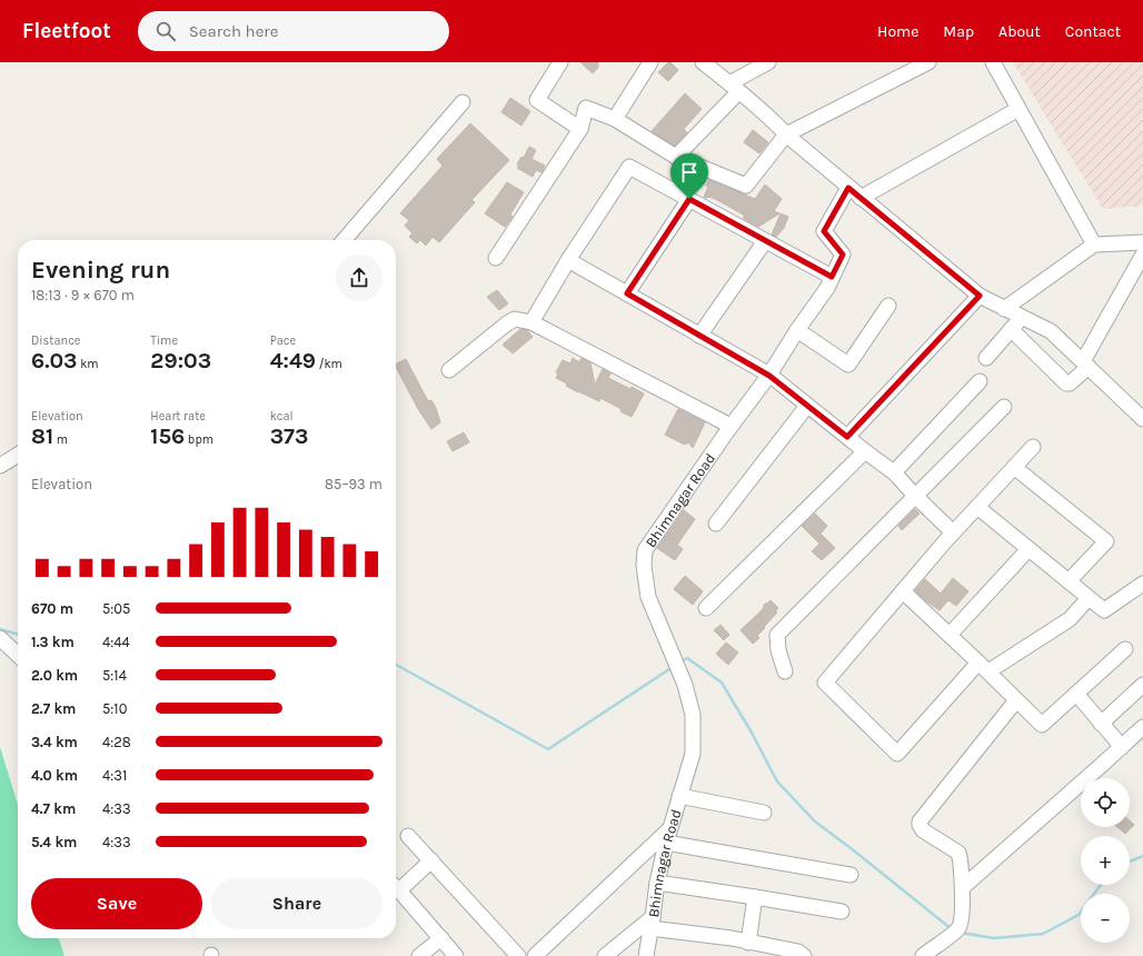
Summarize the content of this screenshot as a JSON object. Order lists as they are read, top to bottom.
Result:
{
  "streets": {
    "street": ["Bhimnagar Road"]
  },
  "page": {
    "header": "Fleetfoot",
    "search": "Search here",
    "nav": [
      "Home",
      "Map",
      "About",
      "Contact"
    ],
    "heading": ["Evening run", "18:13 · 9 × 670 m"],
    "stats": [
      ["Distance", "6.03 km"],
      ["Time", "29:03"],
      ["Pace", "4:49 /km"],
      ["Elevation", "81 m"],
      ["Heart rate", "156 bpm"],
      ["kcal", "373"]
    ],
    "chart": ["Elevation", "85–93 m"],
    "list": [
      {
        "name": "670 m",
        "note": "5:05"
      },
      {
        "name": "1.3 km",
        "note": "4:44"
      },
      {
        "name": "2.0 km",
        "note": "5:14"
      },
      {
        "name": "2.7 km",
        "note": "5:10"
      },
      {
        "name": "3.4 km",
        "note": "4:28"
      },
      {
        "name": "4.0 km",
        "note": "4:31"
      },
      {
        "name": "4.7 km",
        "note": "4:33"
      },
      {
        "name": "5.4 km",
        "note": "4:33"
      }
    ],
    "map_buttons": ["+", "−"],
    "buttons": ["Save", "Share"]
  }
}
